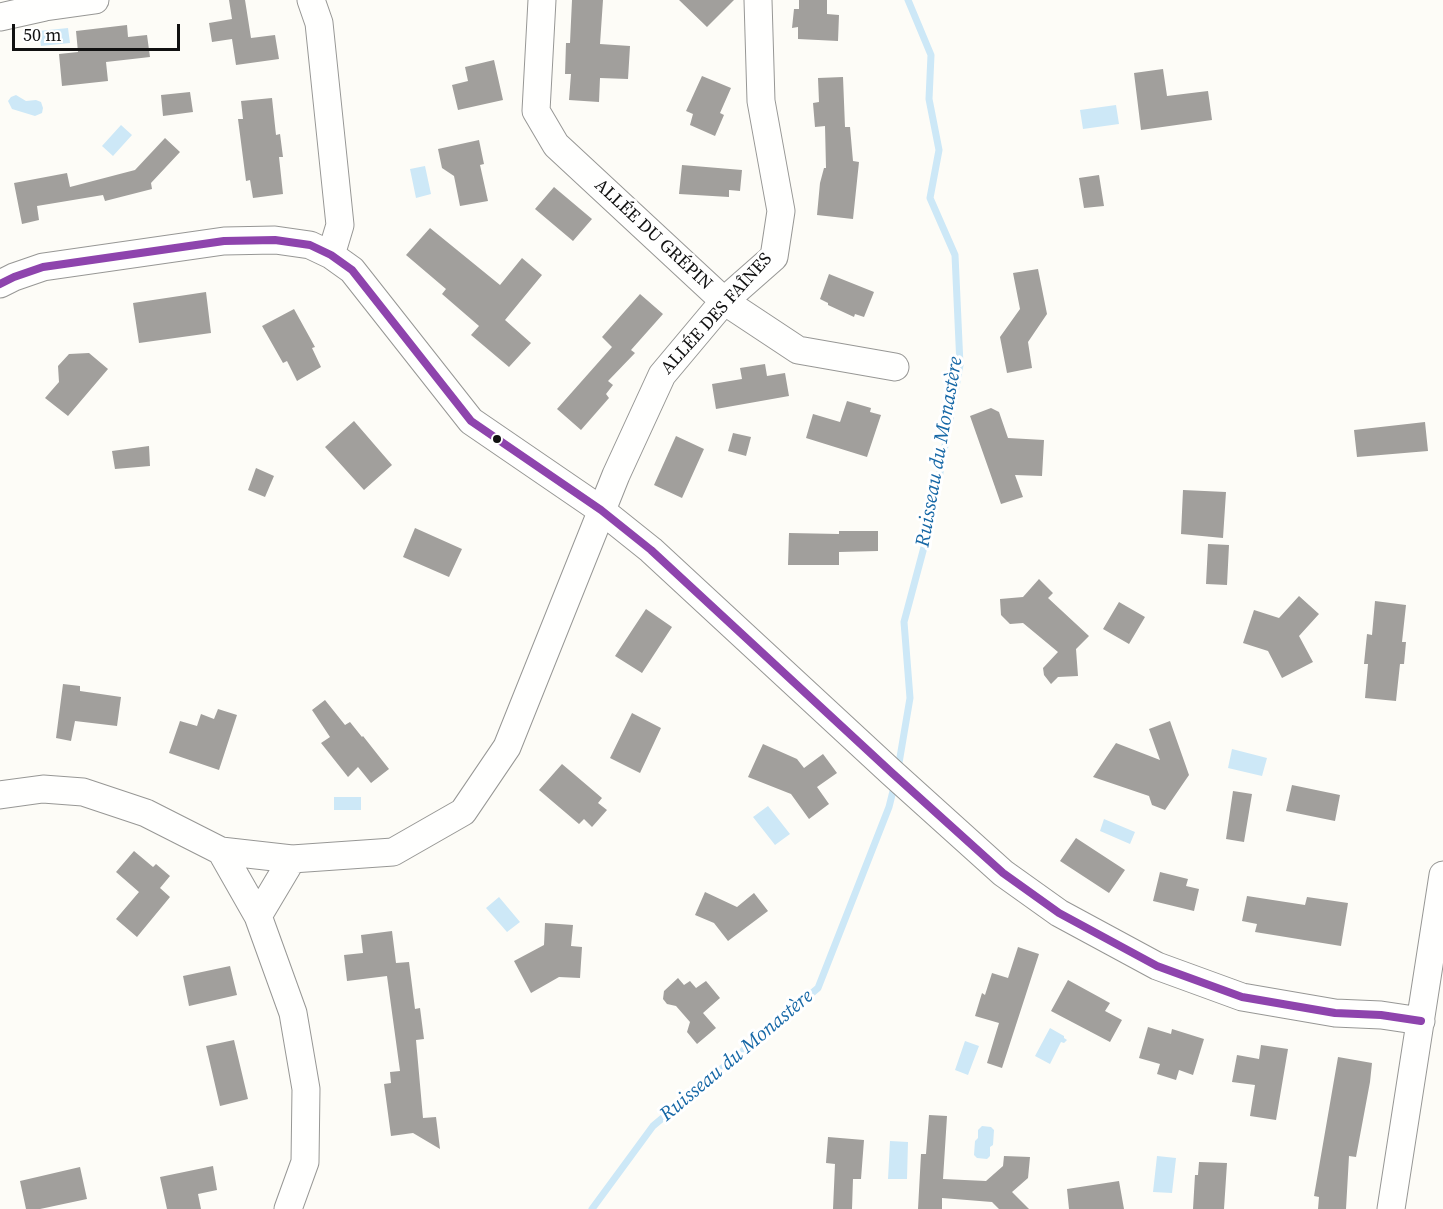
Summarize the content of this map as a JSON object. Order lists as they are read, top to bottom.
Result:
{
  "streets": {
    "street": ["ALLÉE DU GRÉPIN", "ALLÉE DES FAÎNES"]
  },
  "crossings": [
    ["ALLÉE DU GRÉPIN", "ALLÉE DES FAÎNES"]
  ],
  "water": ["Ruisseau du Monastère"],
  "scale_bar": "50 m"
}
